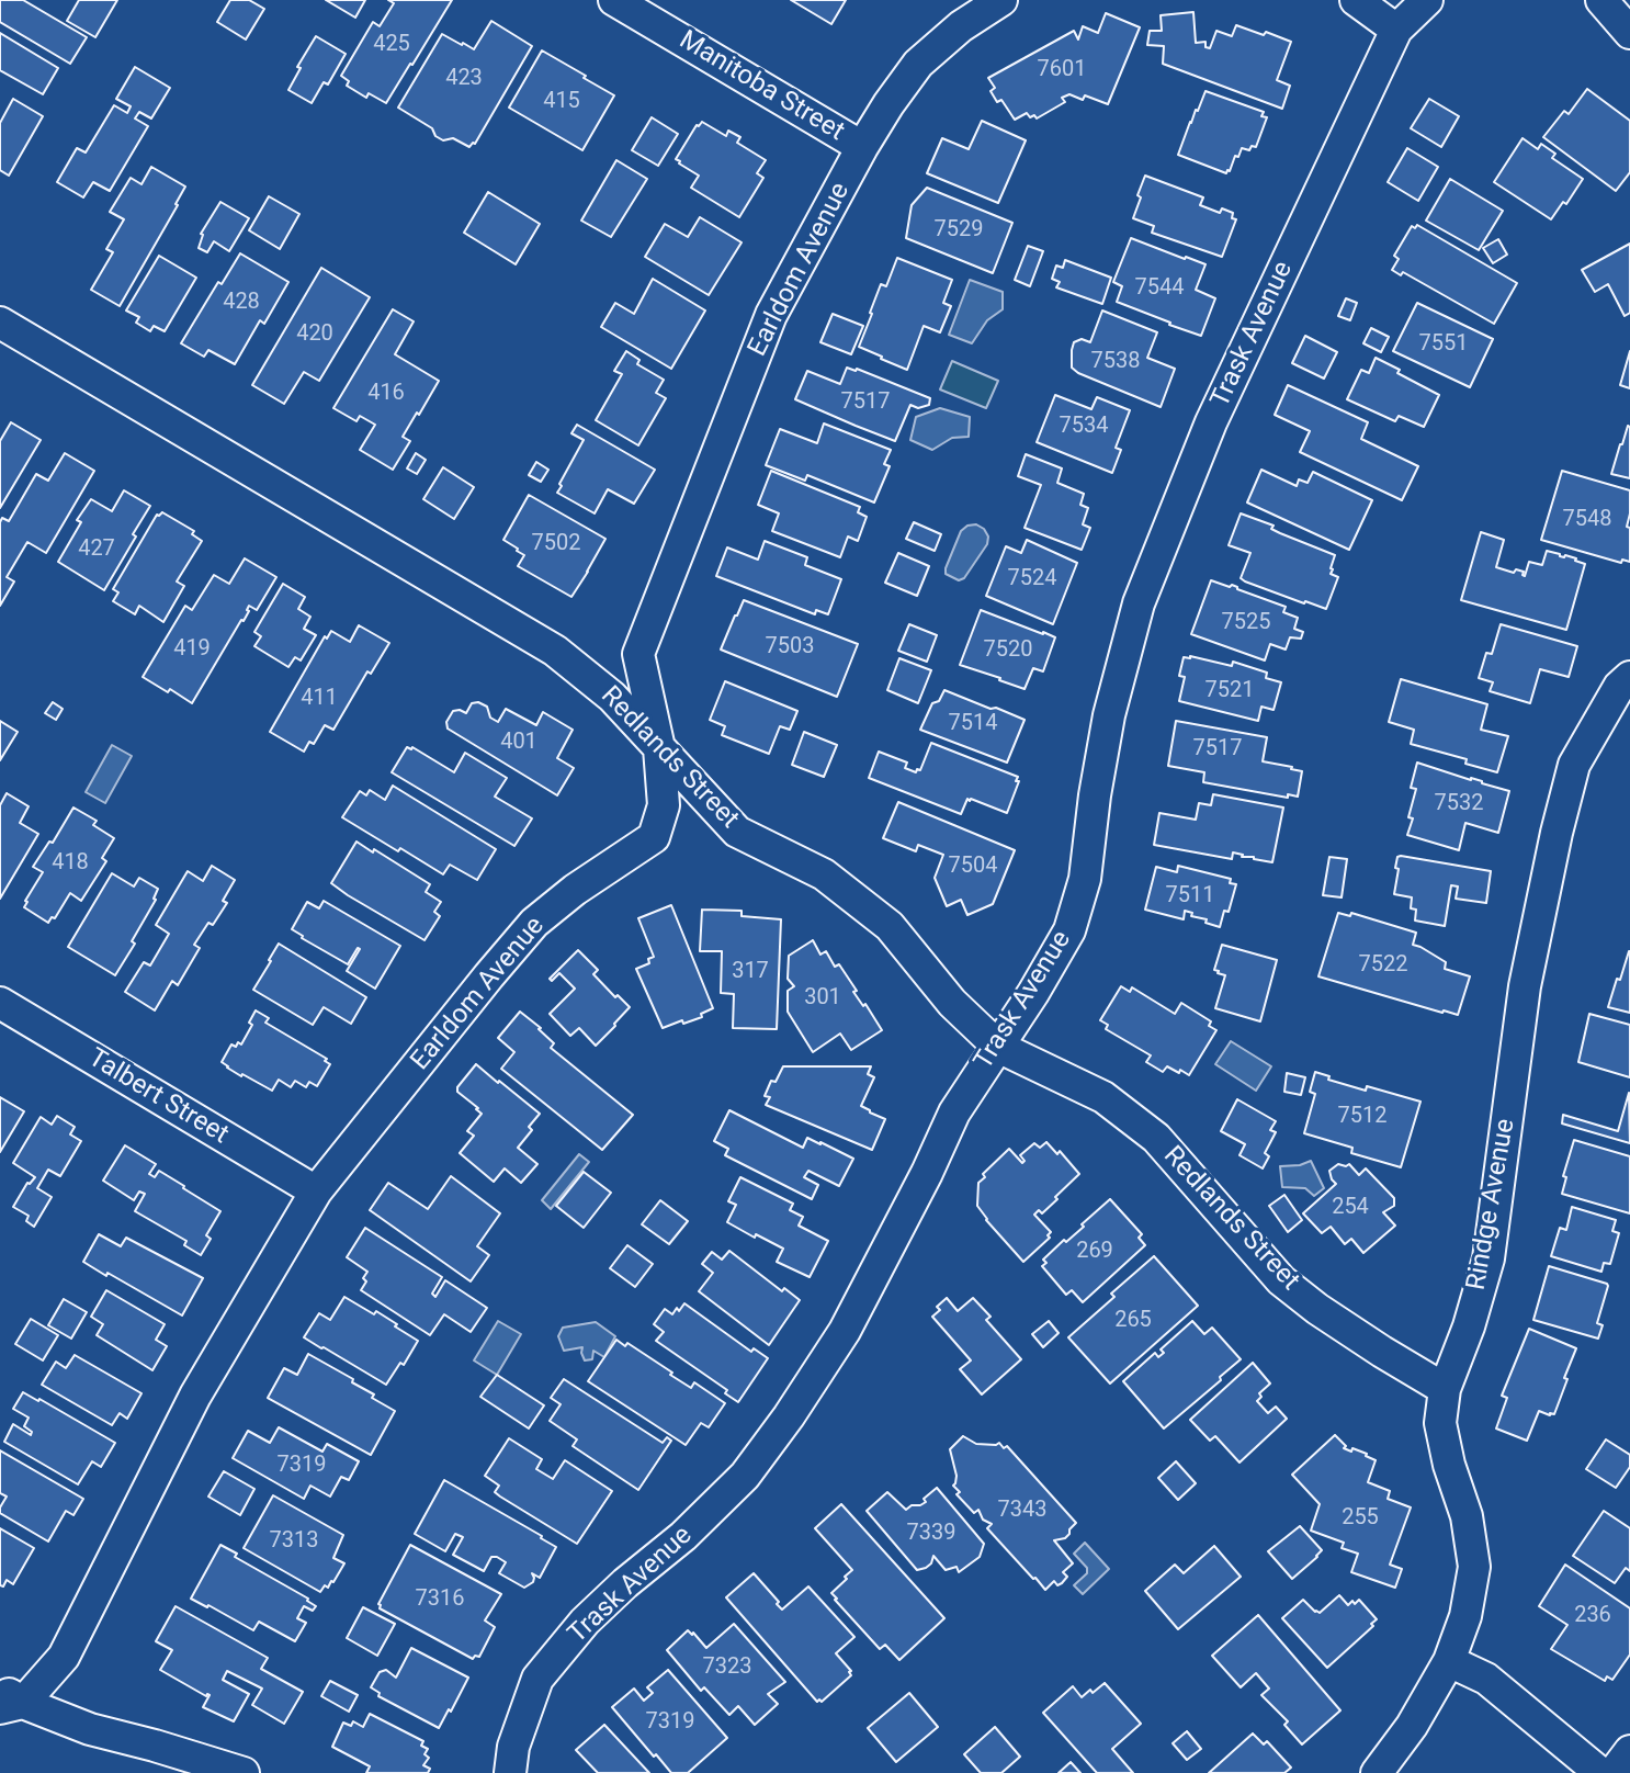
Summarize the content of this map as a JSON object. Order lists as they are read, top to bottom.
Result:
{
  "streets": {
    "street": [
      "Manitoba Street",
      "Earldom Avenue",
      "Trask Avenue",
      "Redlands Street",
      "Talbert Street",
      "Rindge Avenue"
    ]
  },
  "crossings": [
    ["Manitoba Street", "Earldom Avenue"],
    ["Earldom Avenue", "Redlands Street"],
    ["Earldom Avenue", "Talbert Street"],
    ["Trask Avenue", "Redlands Street"],
    ["Redlands Street", "Rindge Avenue"]
  ],
  "house_numbers": [
    "425",
    "7601",
    "423",
    "415",
    "7529",
    "7544",
    "428",
    "420",
    "7551",
    "7538",
    "416",
    "7517",
    "7534",
    "7548",
    "7502",
    "427",
    "7524",
    "7525",
    "7503",
    "419",
    "7520",
    "7521",
    "411",
    "7514",
    "401",
    "7517",
    "7532",
    "418",
    "7504",
    "7511",
    "7522",
    "317",
    "301",
    "7512",
    "254",
    "269",
    "265",
    "7319",
    "7343",
    "255",
    "7339",
    "7313",
    "7316",
    "236",
    "7323",
    "7319"
  ]
}
